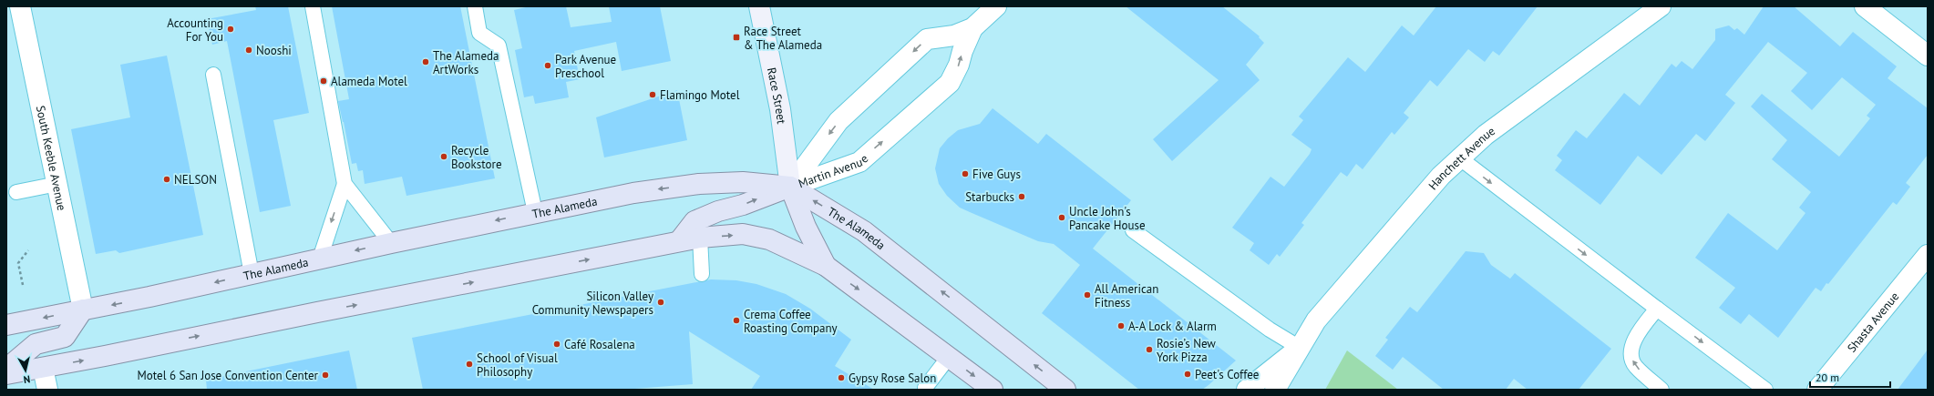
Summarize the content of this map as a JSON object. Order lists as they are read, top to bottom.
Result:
{
  "streets": {
    "main road": ["Race Street", "The Alameda"],
    "street": [
      "South Keeble Avenue",
      "Hanchett Avenue",
      "Martin Avenue",
      "Shasta Avenue"
    ]
  },
  "crossings": [
    ["Race Street", "Martin Avenue"],
    ["Race Street", "The Alameda"],
    ["South Keeble Avenue", "The Alameda"],
    ["Martin Avenue", "The Alameda"]
  ],
  "places": {
    "other": [
      "Accounting For You",
      "Nooshi",
      "The Alameda ArtWorks",
      "Park Avenue Preschool",
      "Alameda Motel",
      "Flamingo Motel",
      "Recycle Bookstore",
      "Five Guys",
      "NELSON",
      "Starbucks",
      "Uncle John's Pancake House",
      "All American Fitness",
      "Silicon Valley Community Newspapers",
      "Crema Coffee Roasting Company",
      "A-A Lock & Alarm",
      "Café Rosalena",
      "Rosie’s New York Pizza",
      "School of Visual Philosophy",
      "Peet's Coffee",
      "Motel 6 San Jose Convention Center",
      "Gypsy Rose Salon"
    ],
    "transit": ["Race Street & The Alameda"]
  },
  "scale_bar": "20 m",
  "north": "bottom"
}
